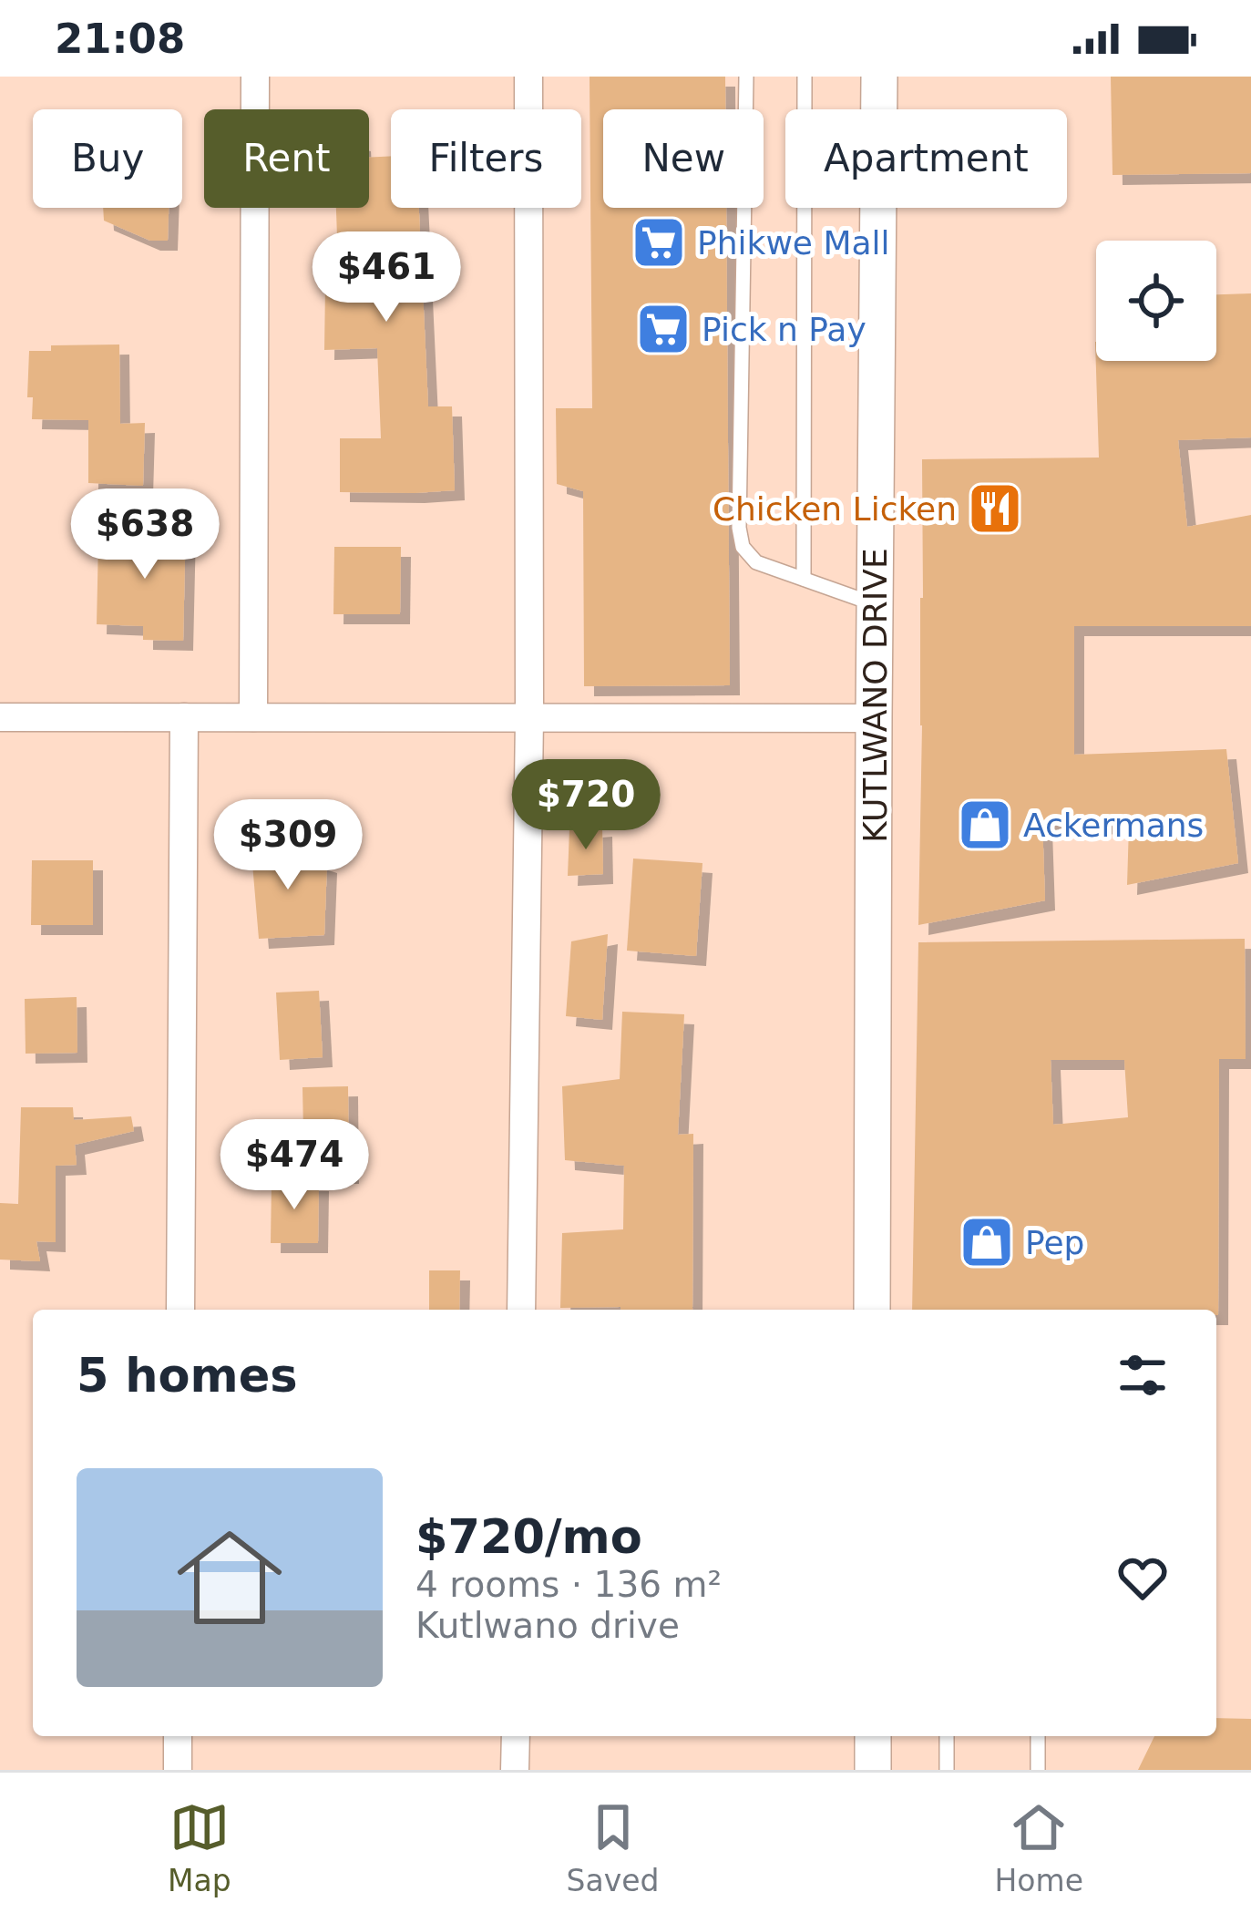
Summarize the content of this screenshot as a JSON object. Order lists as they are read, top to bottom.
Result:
{
  "streets": {
    "street": ["KUTLWANO DRIVE"]
  },
  "places": {
    "supermarket": ["Phikwe Mall", "Pick n Pay"],
    "restaurant": ["Chicken Licken"],
    "shop": ["Ackermans", "Pep"]
  },
  "page": {
    "status": "21:08",
    "chip": [
      "Buy",
      "Rent",
      "Filters",
      "New",
      "Apartment"
    ],
    "price": [
      "$461",
      "$638",
      "$720",
      "$309",
      "$474"
    ],
    "heading": "5 homes",
    "list": [
      {
        "name": "$720/mo",
        "note": "4 rooms · 136 m² · Kutlwano drive"
      }
    ],
    "tabs": ["Map", "Saved", "Home"]
  }
}
